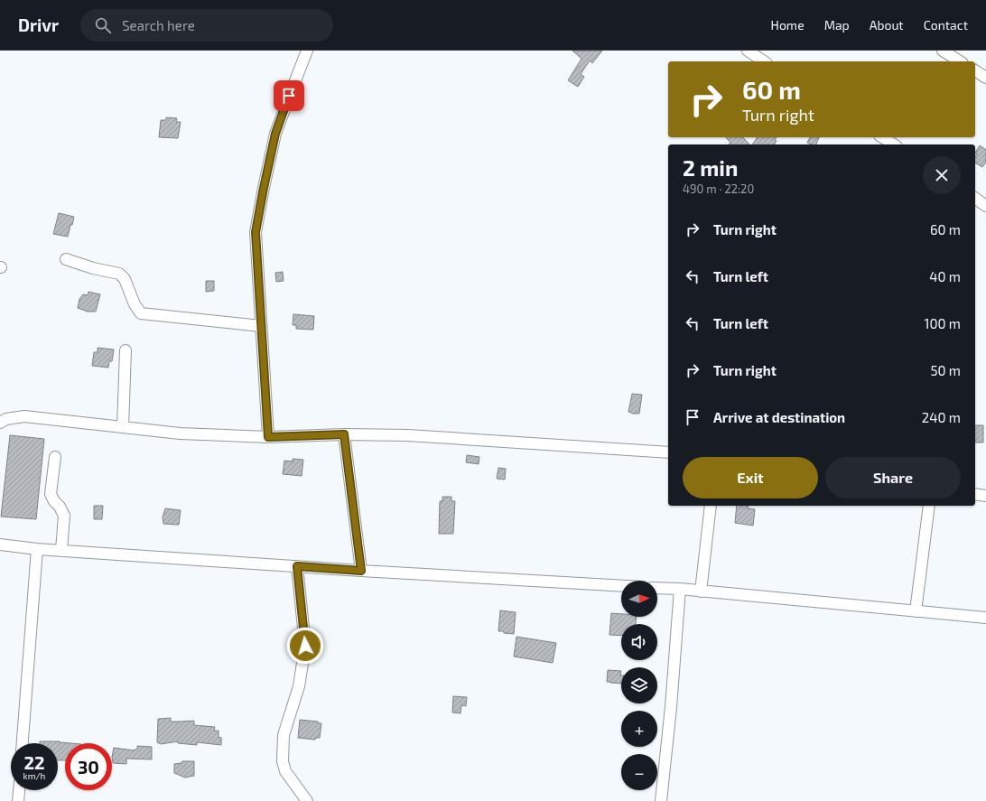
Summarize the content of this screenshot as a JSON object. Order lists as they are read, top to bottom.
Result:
{
  "north": "right",
  "page": {
    "header": "Drivr",
    "search": "Search here",
    "nav": [
      "Home",
      "Map",
      "About",
      "Contact"
    ],
    "turn": ["60 m", "Turn right"],
    "heading": ["2 min", "490 m · 22:20"],
    "list": [
      {
        "name": "Turn right",
        "value": "60 m"
      },
      {
        "name": "Turn left",
        "value": "40 m"
      },
      {
        "name": "Turn left",
        "value": "100 m"
      },
      {
        "name": "Turn right",
        "value": "50 m"
      },
      {
        "name": "Arrive at destination",
        "value": "240 m"
      }
    ],
    "buttons": ["Exit", "Share"],
    "map_buttons": ["+", "−"],
    "speed": "22 km/h",
    "limit": "30"
  }
}
